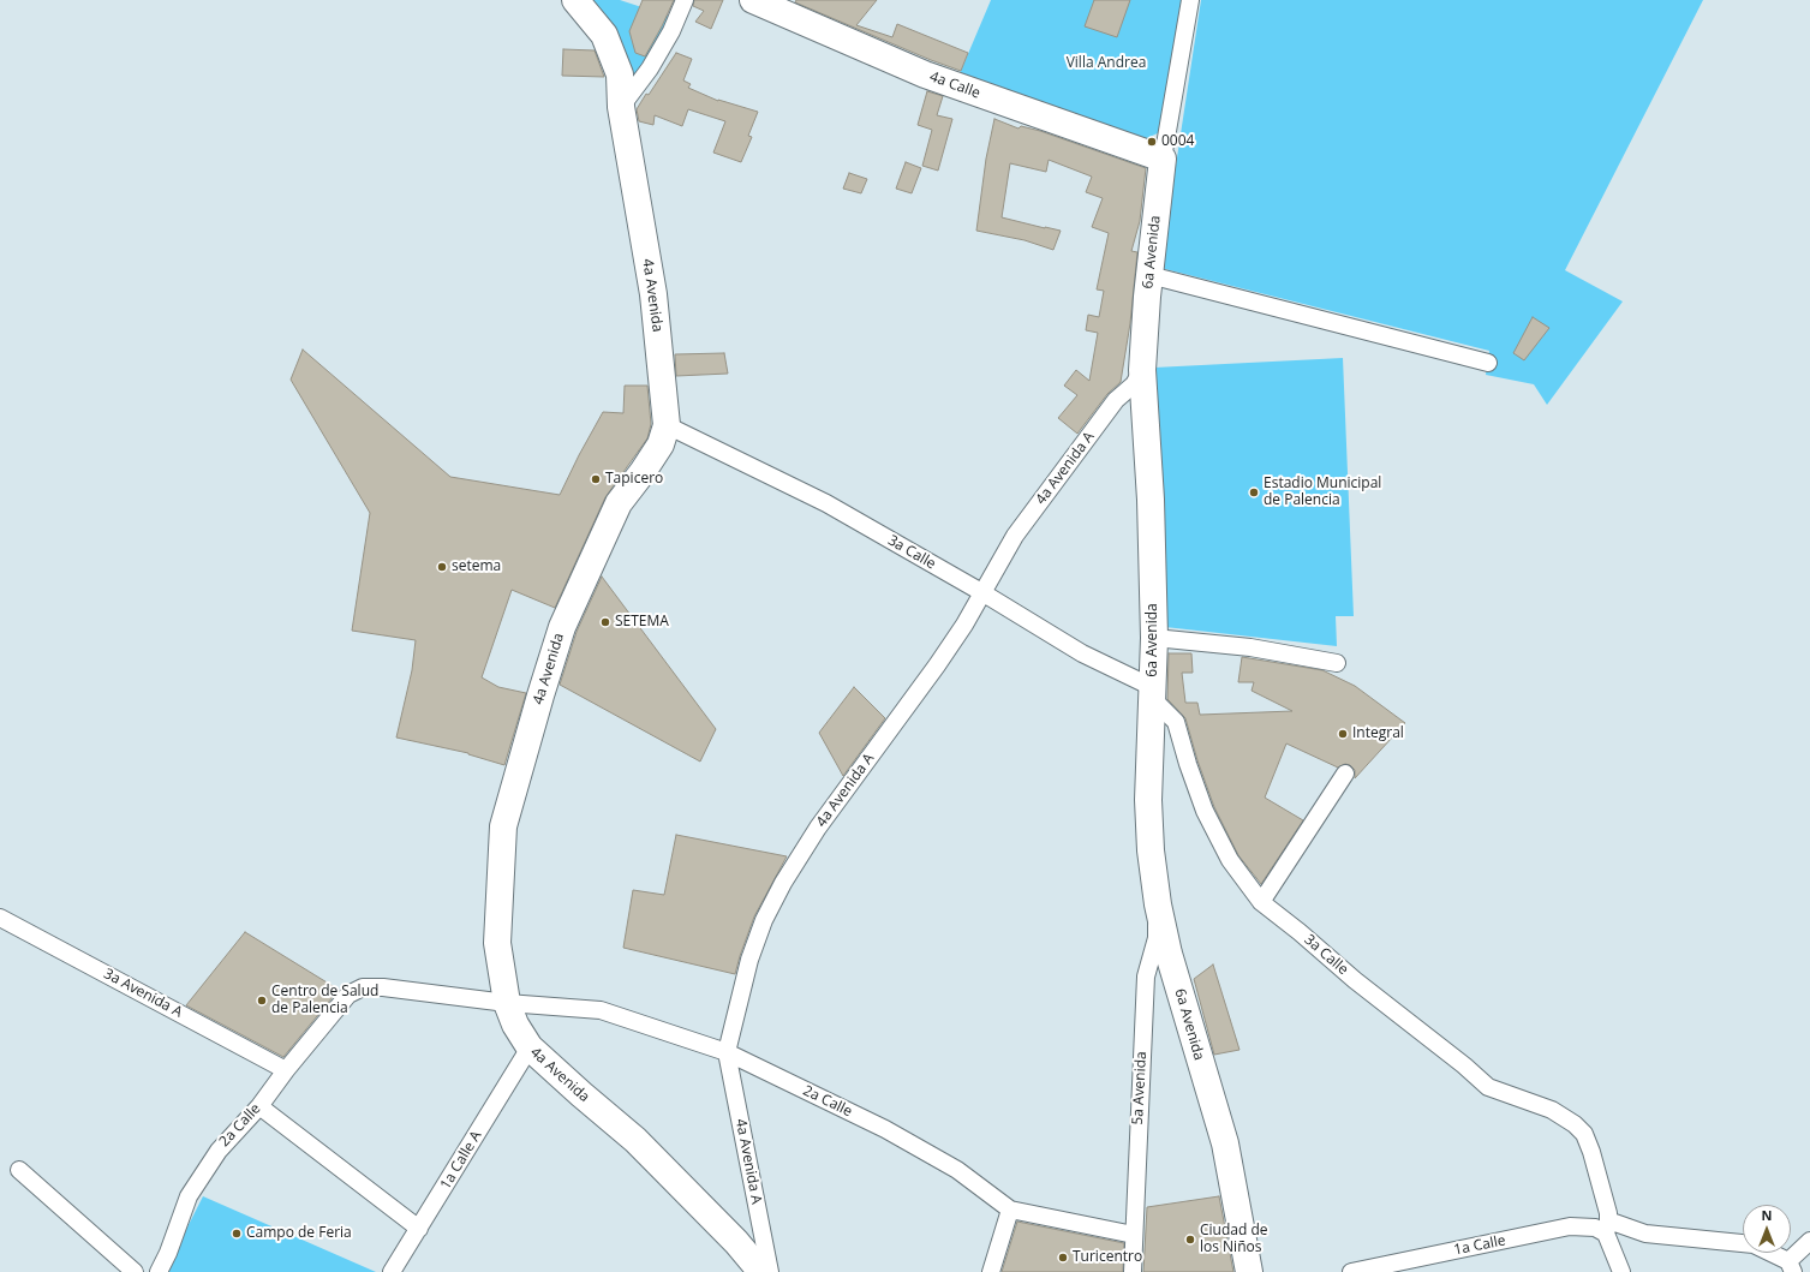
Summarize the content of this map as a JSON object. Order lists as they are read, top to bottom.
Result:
{
  "streets": {
    "main road": ["4a Calle", "6a Avenida", "4a Avenida"],
    "street": [
      "4a Avenida A",
      "3a Calle",
      "3a Avenida A",
      "5a Avenida",
      "2a Calle",
      "1a Calle A",
      "1a Calle"
    ]
  },
  "crossings": [
    ["4a Calle", "6a Avenida"],
    ["6a Avenida", "4a Avenida A"],
    ["6a Avenida", "3a Calle"],
    ["6a Avenida", "5a Avenida"],
    ["4a Avenida", "3a Calle"],
    ["4a Avenida", "2a Calle"],
    ["4a Avenida", "1a Calle A"],
    ["4a Avenida A", "3a Calle"],
    ["4a Avenida A", "2a Calle"],
    ["3a Calle", "1a Calle"],
    ["3a Avenida A", "2a Calle"],
    ["5a Avenida", "2a Calle"]
  ],
  "parks": ["Villa Andrea"],
  "places": [
    "0004",
    "Tapicero",
    "Estadio Municipal de Palencia",
    "setema",
    "SETEMA",
    "Integral",
    "Centro de Salud de Palencia",
    "Campo de Feria",
    "Ciudad de los Niños",
    "Turicentro"
  ],
  "north": "top"
}
